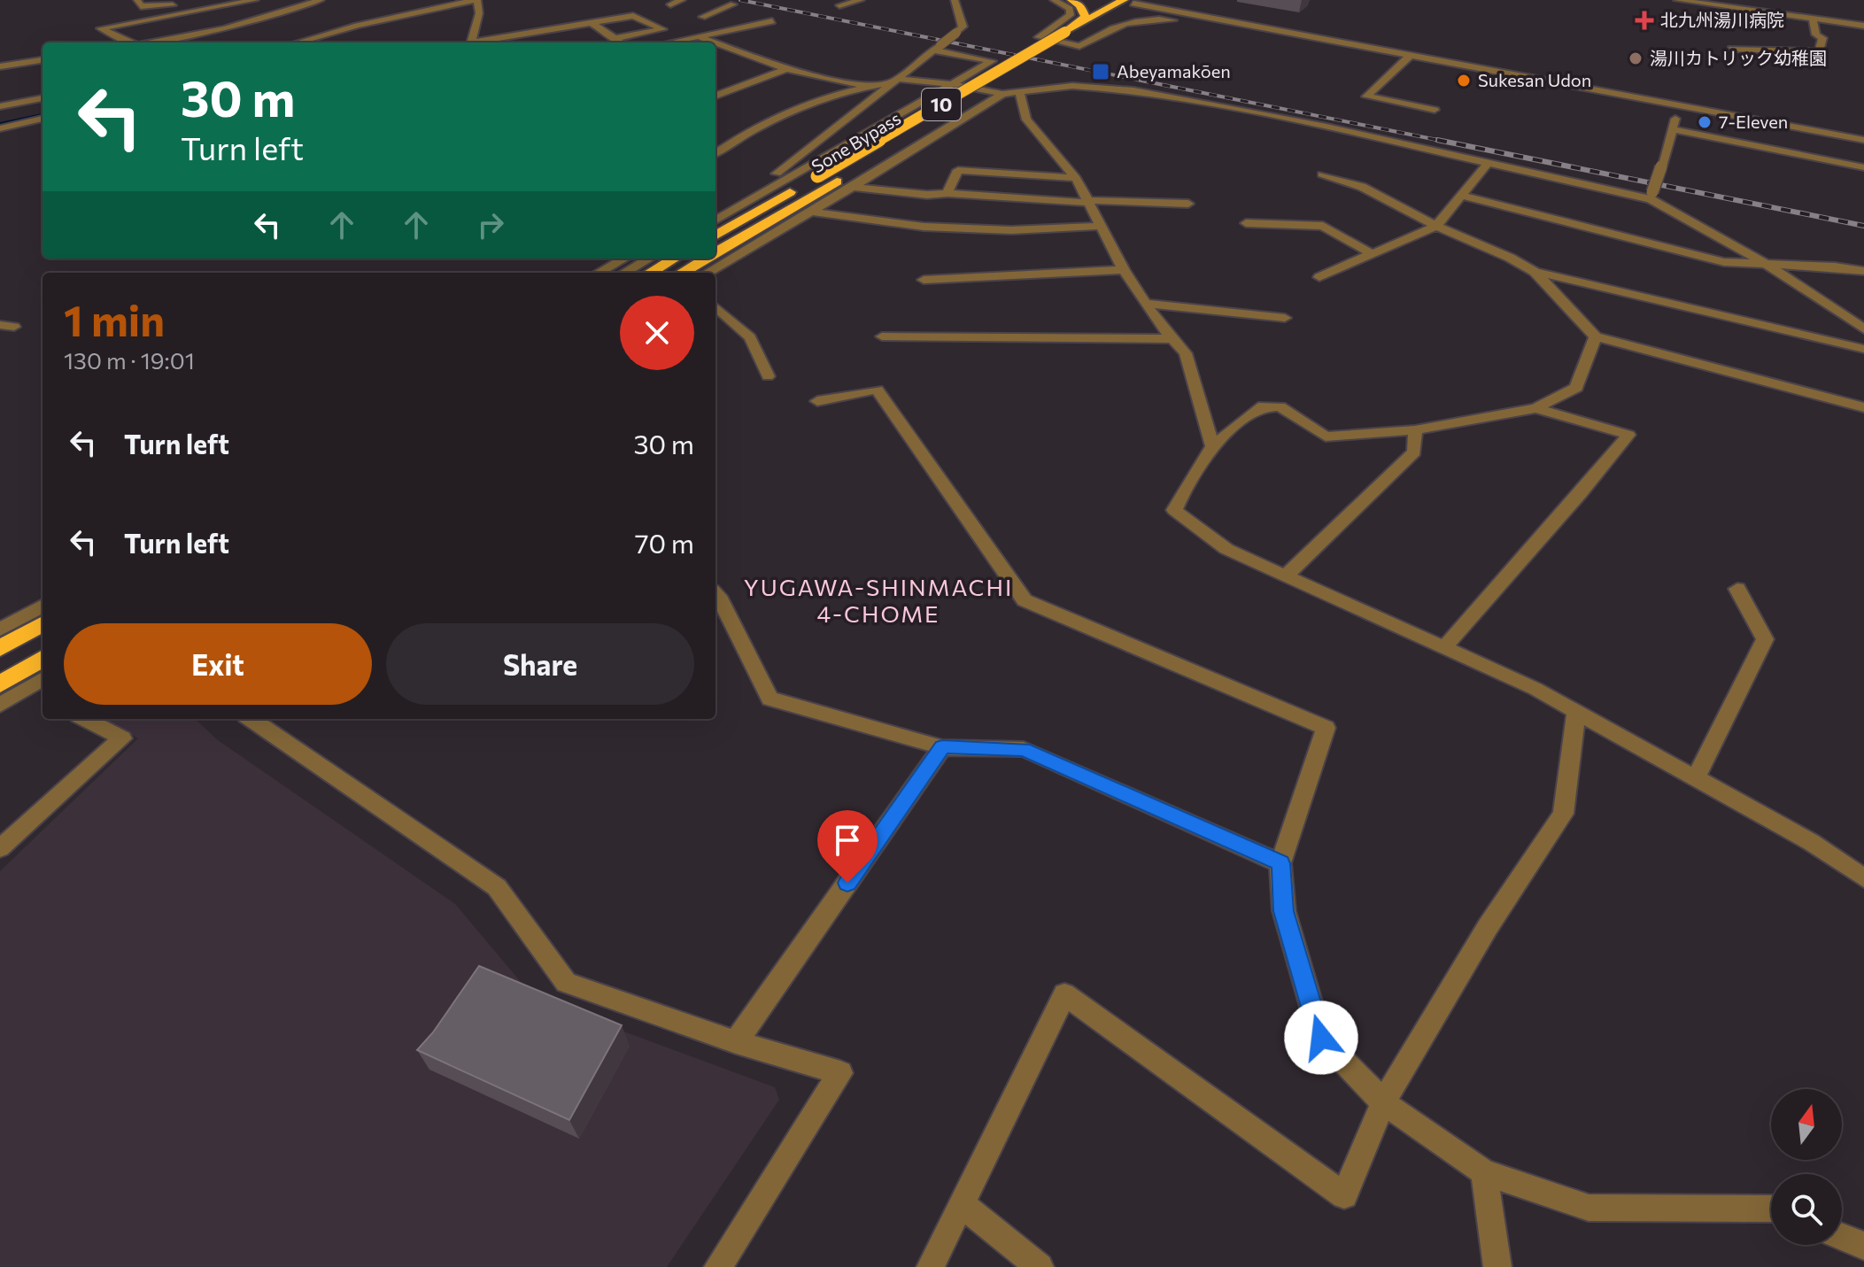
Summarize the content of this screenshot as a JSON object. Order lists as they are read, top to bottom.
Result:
{
  "streets": {
    "highway": ["10", "Sone Bypass"]
  },
  "districts": ["YUGAWA-SHINMACHI 4-CHOME"],
  "places": {
    "health": ["北九州湯川病院"],
    "other": ["湯川カトリック幼稚園", "Sukesan Udon", "7-Eleven"],
    "transit": ["Abeyamakōen"]
  },
  "north": "top",
  "page": {
    "turn": ["30 m", "Turn left"],
    "heading": ["1 min", "130 m · 19:01"],
    "list": [
      {
        "name": "Turn left",
        "value": "30 m"
      },
      {
        "name": "Turn left",
        "value": "70 m"
      }
    ],
    "buttons": ["Exit", "Share"]
  }
}
